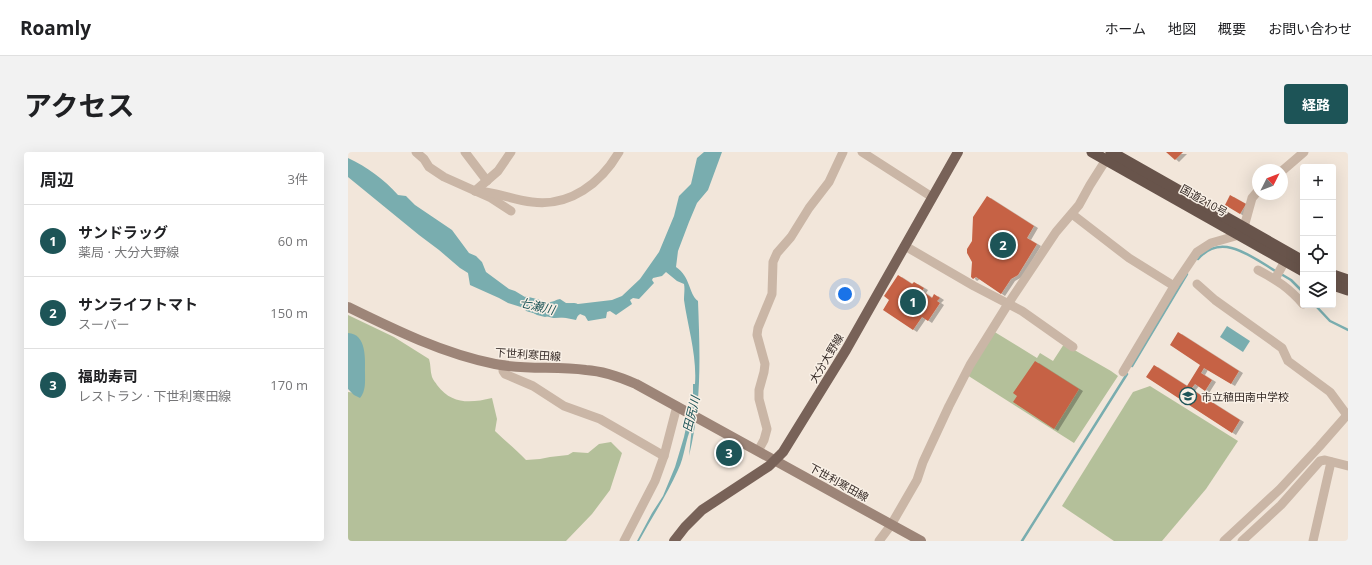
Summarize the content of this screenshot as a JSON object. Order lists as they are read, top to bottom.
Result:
{
  "streets": {
    "highway": ["国道210号"],
    "main road": ["下世利寒田線", "大分大野線"]
  },
  "crossings": [
    ["下世利寒田線", "大分大野線"]
  ],
  "water": ["七瀬川", "田尻川"],
  "places": {
    "school or university": ["市立稙田南中学校"]
  },
  "north": "top right",
  "page": {
    "header": "Roamly",
    "nav": [
      "ホーム",
      "地図",
      "概要",
      "お問い合わせ"
    ],
    "title": "アクセス",
    "buttons": "経路",
    "heading": ["周辺", "3件"],
    "map_buttons": ["+", "−"],
    "list": [
      {
        "mark": "1",
        "name": "サンドラッグ",
        "note": "薬局 · 大分大野線",
        "value": "60 m"
      },
      {
        "mark": "2",
        "name": "サンライフトマト",
        "note": "スーパー",
        "value": "150 m"
      },
      {
        "mark": "3",
        "name": "福助寿司",
        "note": "レストラン · 下世利寒田線",
        "value": "170 m"
      }
    ],
    "pins": ["2", "1", "3"]
  }
}
